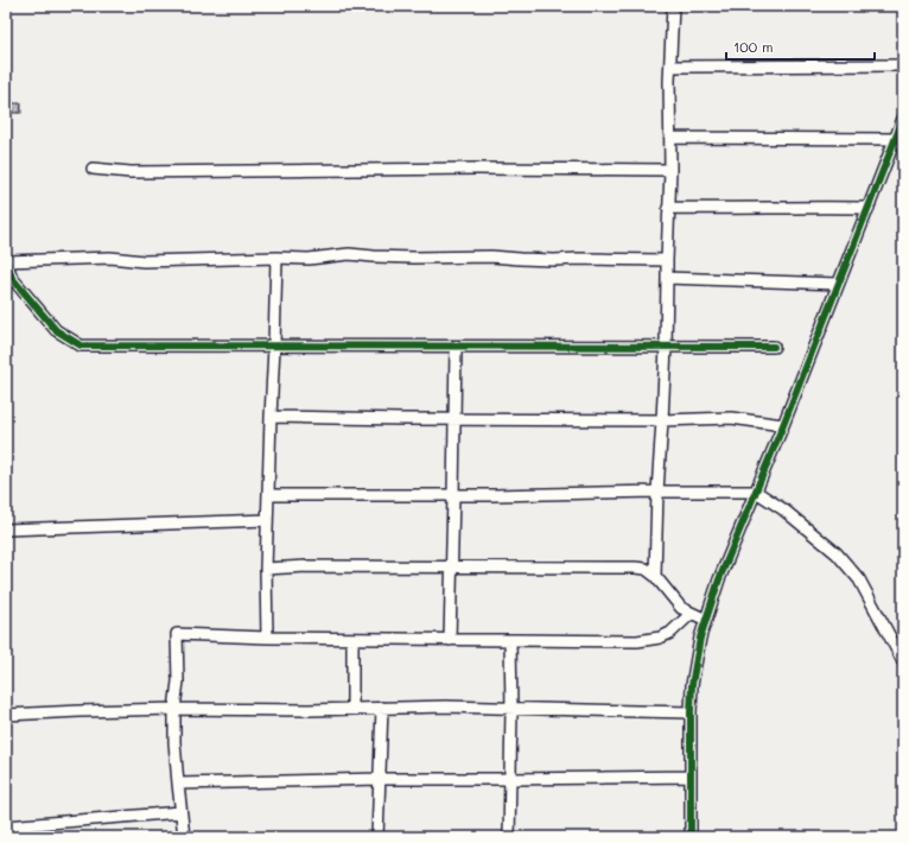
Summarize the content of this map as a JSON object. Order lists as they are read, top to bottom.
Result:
{
  "scale_bar": "100 m"
}
